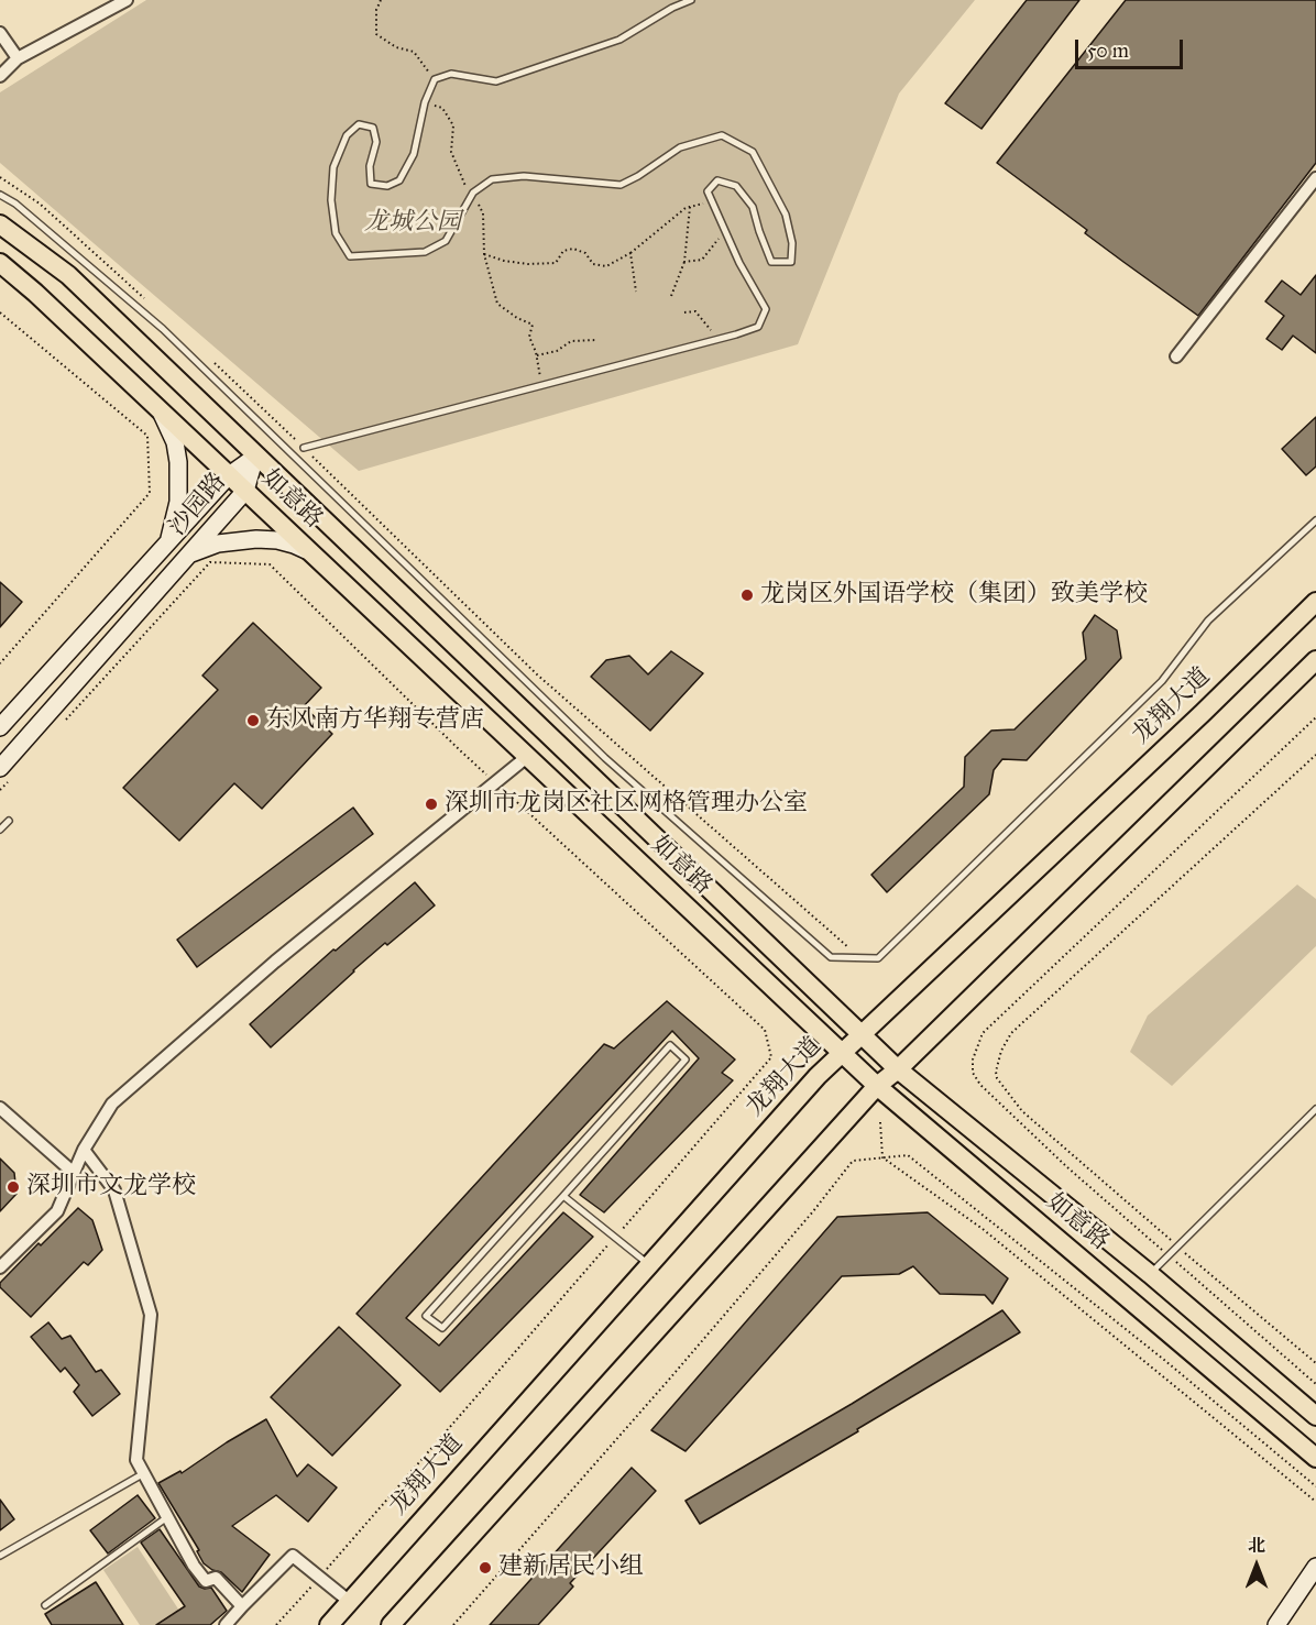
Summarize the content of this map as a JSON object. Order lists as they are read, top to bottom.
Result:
{
  "streets": {
    "main road": ["如意路", "龙翔大道"],
    "street": ["沙园路"]
  },
  "crossings": [
    ["如意路", "沙园路"],
    ["如意路", "龙翔大道"]
  ],
  "parks": ["龙城公园"],
  "places": [
    "龙岗区外国语学校（集团）致美学校",
    "东风南方华翔专营店",
    "深圳市龙岗区社区网格管理办公室",
    "深圳市文龙学校",
    "建新居民小组"
  ],
  "scale_bar": "50 m",
  "north": "top"
}
